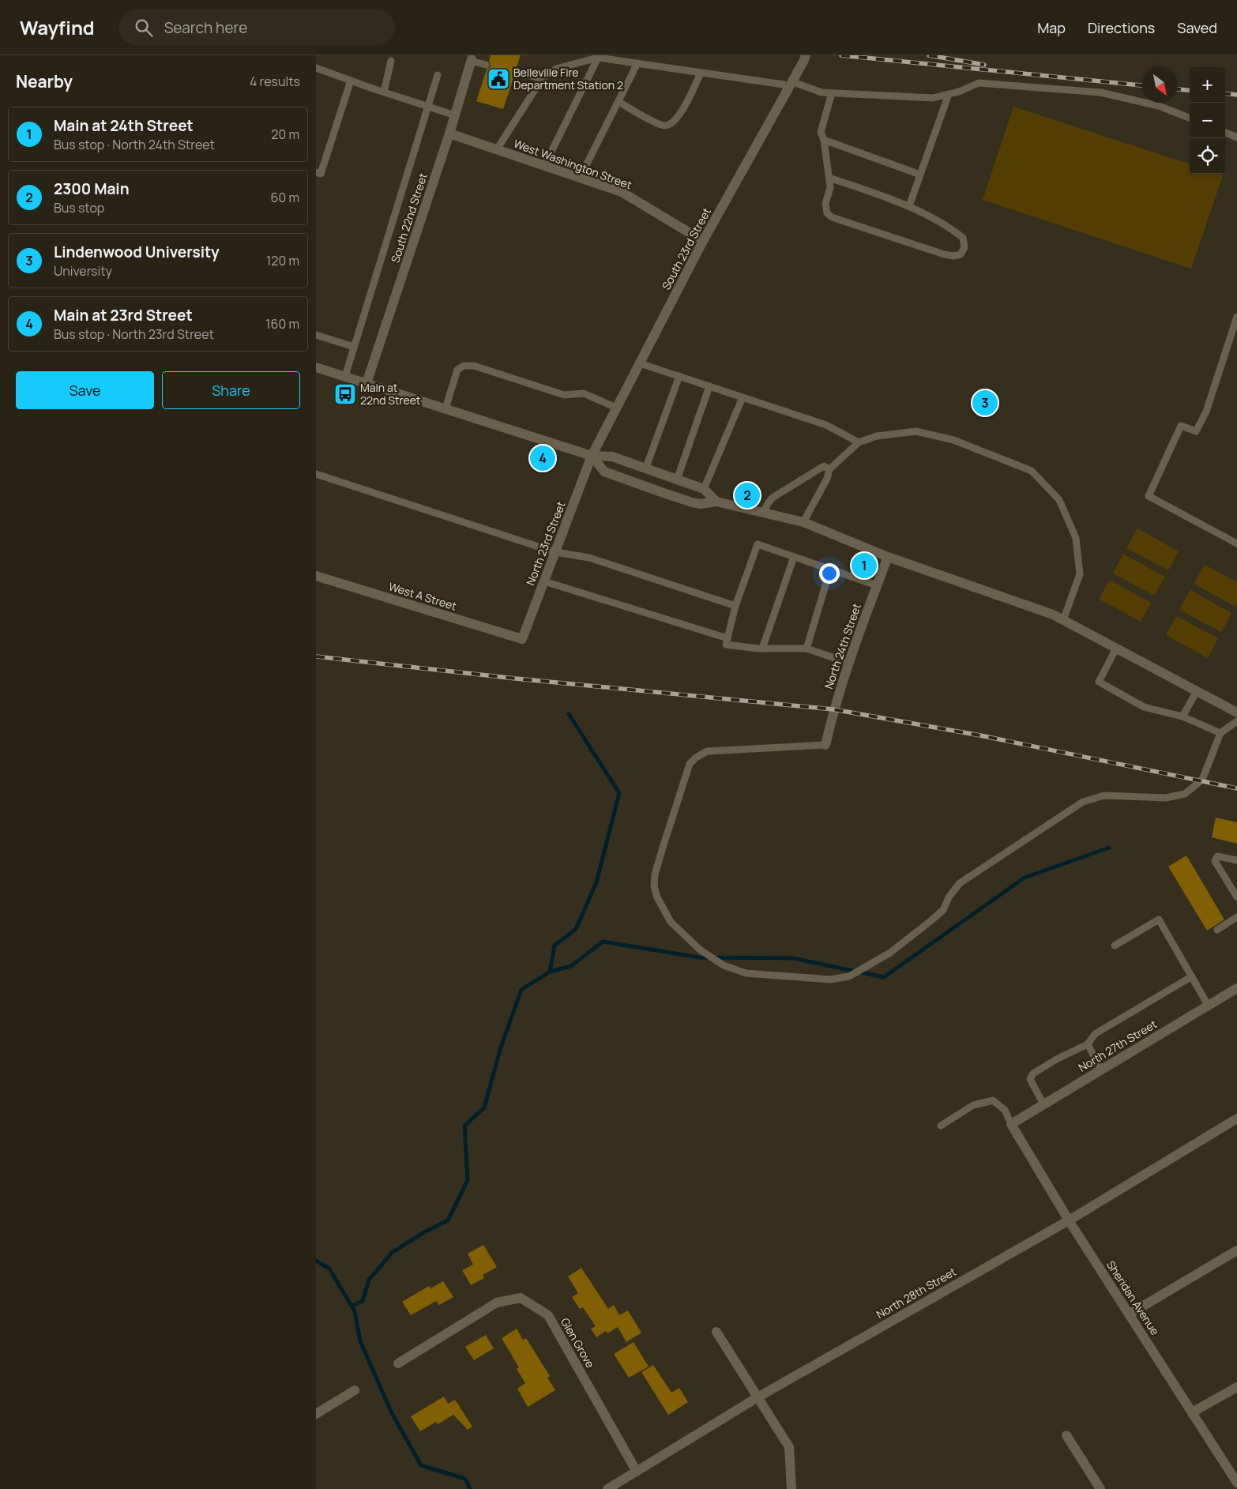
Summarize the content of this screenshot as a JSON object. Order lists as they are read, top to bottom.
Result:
{
  "streets": {
    "street": [
      "West Washington Street",
      "South 22nd Street",
      "South 23rd Street",
      "North 23rd Street",
      "West A Street",
      "North 24th Street",
      "North 27th Street",
      "North 28th Street",
      "Sheridan Avenue",
      "Glen Grove"
    ]
  },
  "crossings": [
    ["West Washington Street", "South 22nd Street"],
    ["West Washington Street", "South 23rd Street"],
    ["South 23rd Street", "North 23rd Street"],
    ["North 23rd Street", "West A Street"],
    ["North 27th Street", "Sheridan Avenue"],
    ["North 28th Street", "Sheridan Avenue"],
    ["North 28th Street", "Glen Grove"]
  ],
  "places": {
    "public building": ["Belleville Fire Department Station 2"],
    "bus stop": ["Main at 22nd Street"]
  },
  "north": "bottom right",
  "page": {
    "header": "Wayfind",
    "search": "Search here",
    "nav": ["Map", "Directions", "Saved"],
    "heading": ["Nearby", "4 results"],
    "map_buttons": ["+", "−"],
    "list": [
      {
        "mark": "1",
        "name": "Main at 24th Street",
        "note": "Bus stop · North 24th Street",
        "value": "20 m"
      },
      {
        "mark": "2",
        "name": "2300 Main",
        "note": "Bus stop",
        "value": "60 m"
      },
      {
        "mark": "3",
        "name": "Lindenwood University",
        "note": "University",
        "value": "120 m"
      },
      {
        "mark": "4",
        "name": "Main at 23rd Street",
        "note": "Bus stop · North 23rd Street",
        "value": "160 m"
      }
    ],
    "buttons": ["Save", "Share"],
    "pins": [
      "3",
      "4",
      "2",
      "1"
    ]
  }
}
